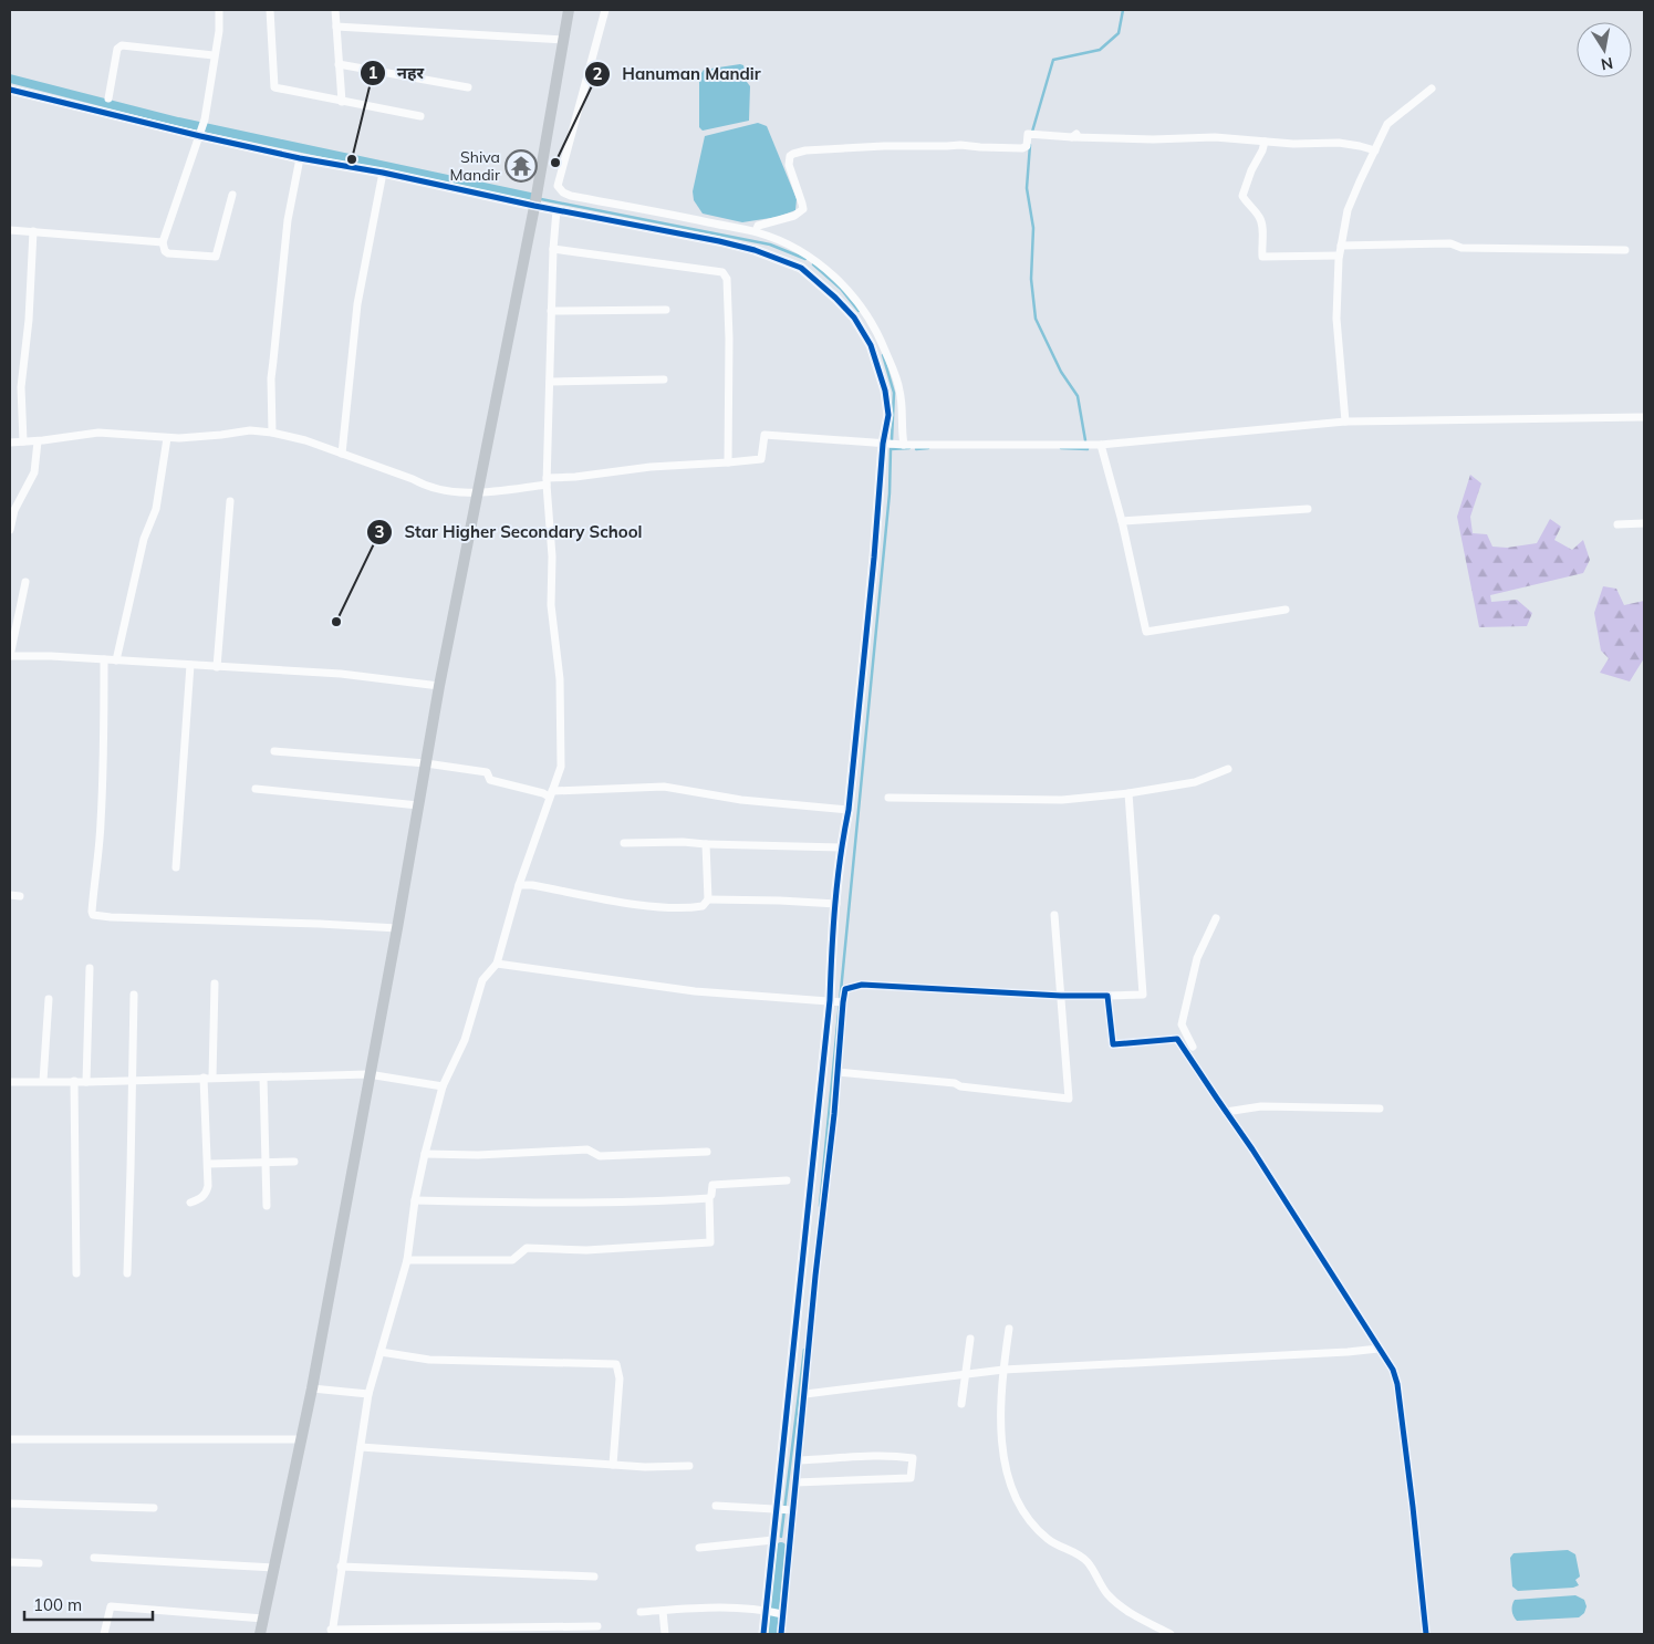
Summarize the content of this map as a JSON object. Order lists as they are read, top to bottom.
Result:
{
  "places": {
    "other": ["नहर", "Hanuman Mandir", "Star Higher Secondary School"],
    "temple": ["Shiva Mandir"]
  },
  "scale_bar": "100 m",
  "north": "bottom"
}
